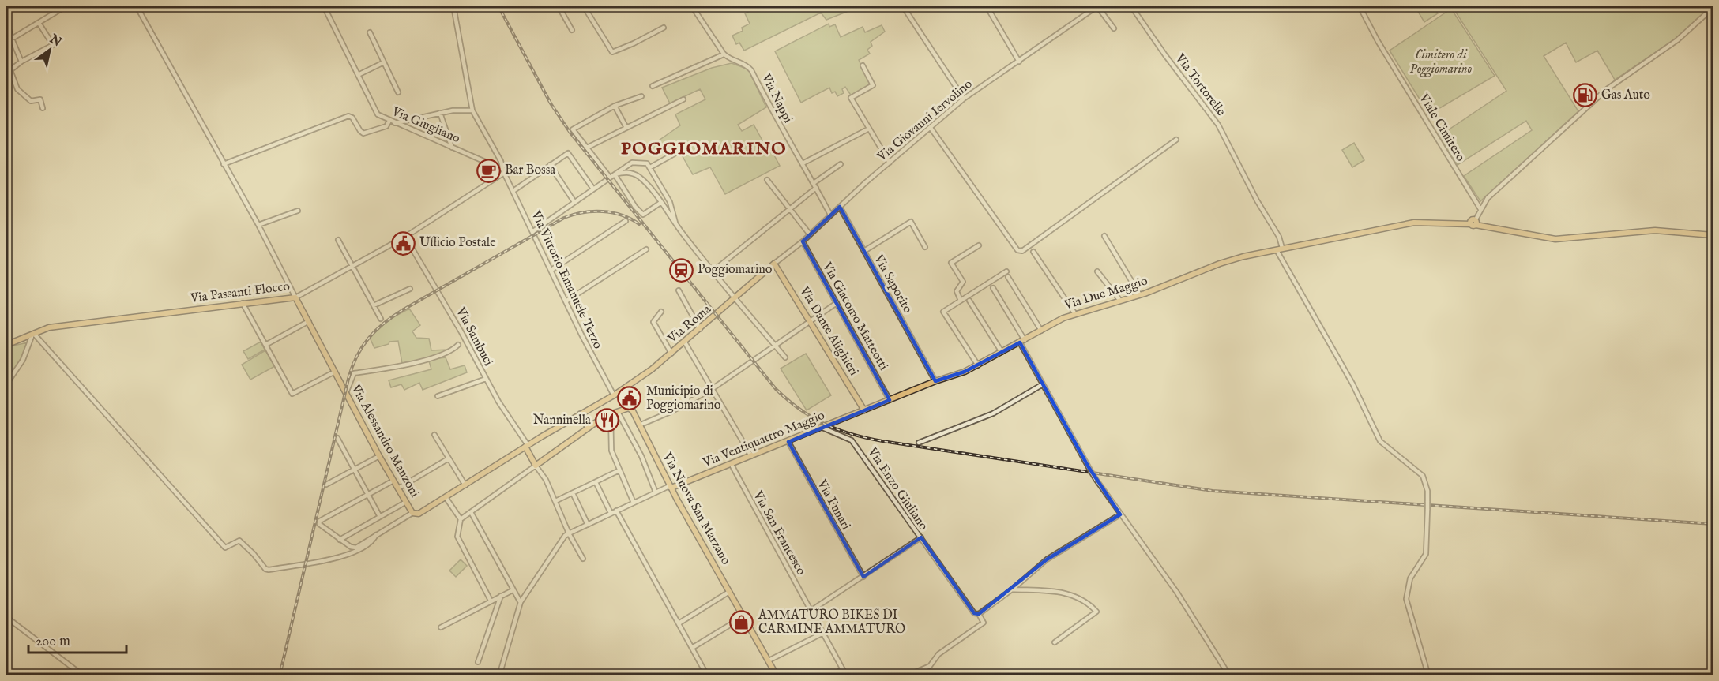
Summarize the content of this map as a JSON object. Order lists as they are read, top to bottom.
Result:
{
  "streets": {
    "main road": [
      "Via Passanti Flocco",
      "Via Due Maggio",
      "Via Roma",
      "Via Dante Alighieri",
      "Via Ventiquattro Maggio",
      "Via Alessandro Manzoni",
      "Via Nuova San Marzano"
    ],
    "street": [
      "Via Tortorelle",
      "Via Nappi",
      "Via Giovanni Iervolino",
      "Via Giugliano",
      "Viale Cimitero",
      "Via Vittorio Emanuele Terzo",
      "Via Saporito",
      "Via Giacomo Matteotti",
      "Via Sambuci",
      "Via Enzo Giuliano",
      "Via Funari",
      "Via San Francesco"
    ]
  },
  "crossings": [
    ["Via Tortorelle", "Via Due Maggio"],
    ["Via Giovanni Iervolino", "Via Saporito"],
    ["Via Giugliano", "Via Vittorio Emanuele Terzo"],
    ["Via Giugliano", "Via Passanti Flocco"],
    ["Via Vittorio Emanuele Terzo", "Via Passanti Flocco"],
    ["Via Vittorio Emanuele Terzo", "Via Roma"],
    ["Via Vittorio Emanuele Terzo", "Via Alessandro Manzoni"],
    ["Via Saporito", "Via Due Maggio"],
    ["Via Passanti Flocco", "Via Sambuci"],
    ["Via Passanti Flocco", "Via Alessandro Manzoni"],
    ["Via Due Maggio", "Via Giacomo Matteotti"],
    ["Via Due Maggio", "Via Dante Alighieri"],
    ["Via Due Maggio", "Via Ventiquattro Maggio"],
    ["Via Roma", "Via Dante Alighieri"],
    ["Via Roma", "Via Alessandro Manzoni"],
    ["Via Dante Alighieri", "Via Ventiquattro Maggio"],
    ["Via Sambuci", "Via Alessandro Manzoni"],
    ["Via Ventiquattro Maggio", "Via Enzo Giuliano"],
    ["Via Ventiquattro Maggio", "Via Funari"],
    ["Via Ventiquattro Maggio", "Via Nuova San Marzano"],
    ["Via Ventiquattro Maggio", "Via San Francesco"],
    ["Via Enzo Giuliano", "Via Funari"],
    ["Via Enzo Giuliano", "Via San Francesco"]
  ],
  "districts": ["POGGIOMARINO"],
  "parks": ["Cimitero di Poggiomarino"],
  "places": {
    "fuel station": ["Gas Auto"],
    "cafe": ["Bar Bossa"],
    "public building": ["Ufficio Postale", "Municipio di Poggiomarino"],
    "station": ["Poggiomarino"],
    "restaurant": ["Nanninella"],
    "shop": ["AMMATURO BIKES DI CARMINE AMMATURO"]
  },
  "scale_bar": "200 m",
  "north": "top right"
}
